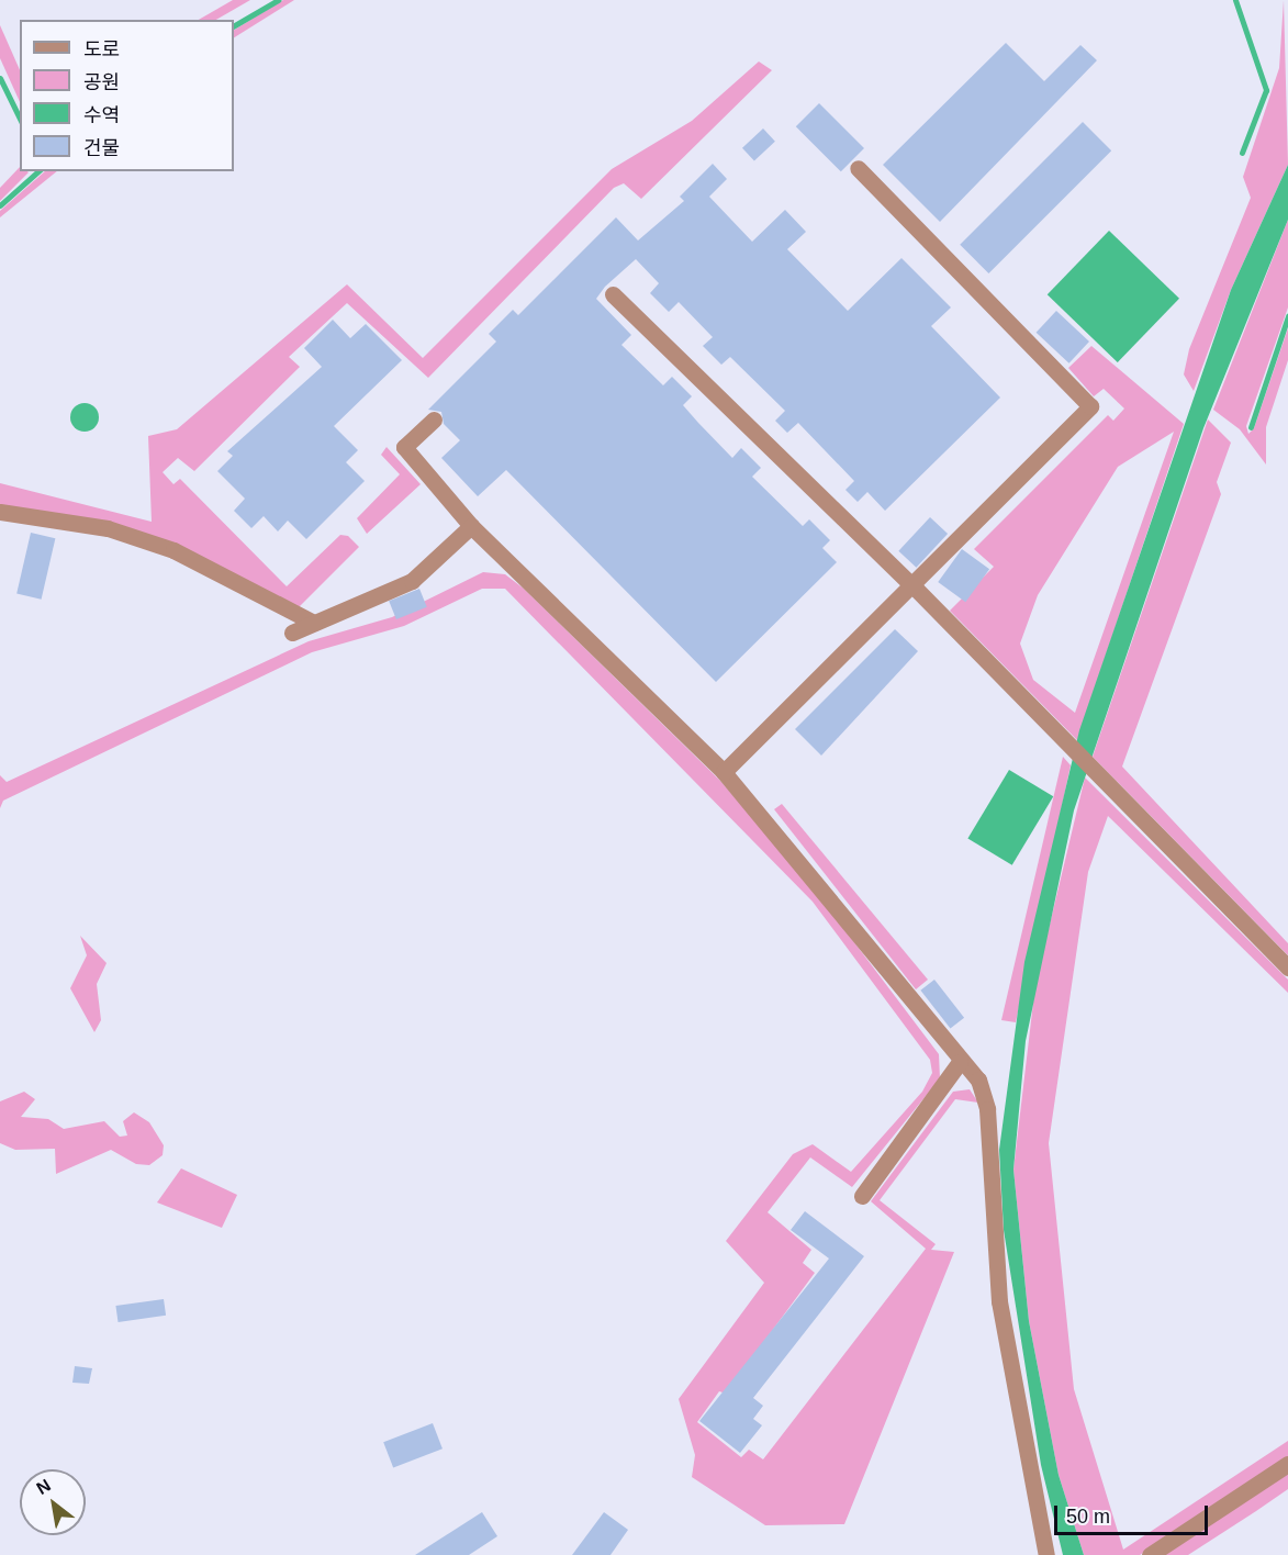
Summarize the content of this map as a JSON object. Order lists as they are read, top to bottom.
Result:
{
  "legend": [
    "도로",
    "공원",
    "수역",
    "건물"
  ],
  "scale_bar": "50 m",
  "north": "top left"
}
